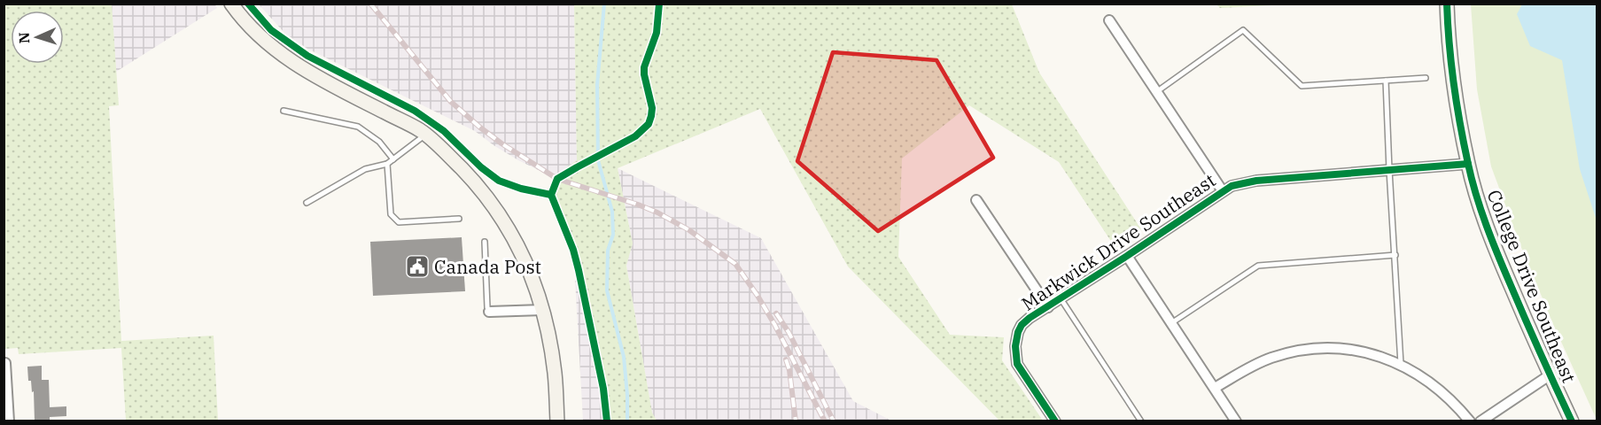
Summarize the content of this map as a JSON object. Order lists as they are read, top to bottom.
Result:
{
  "streets": {
    "street": ["Markwick Drive Southeast", "College Drive Southeast"]
  },
  "crossings": [
    ["Markwick Drive Southeast", "College Drive Southeast"]
  ],
  "places": {
    "public building": ["Canada Post"]
  },
  "north": "left"
}
